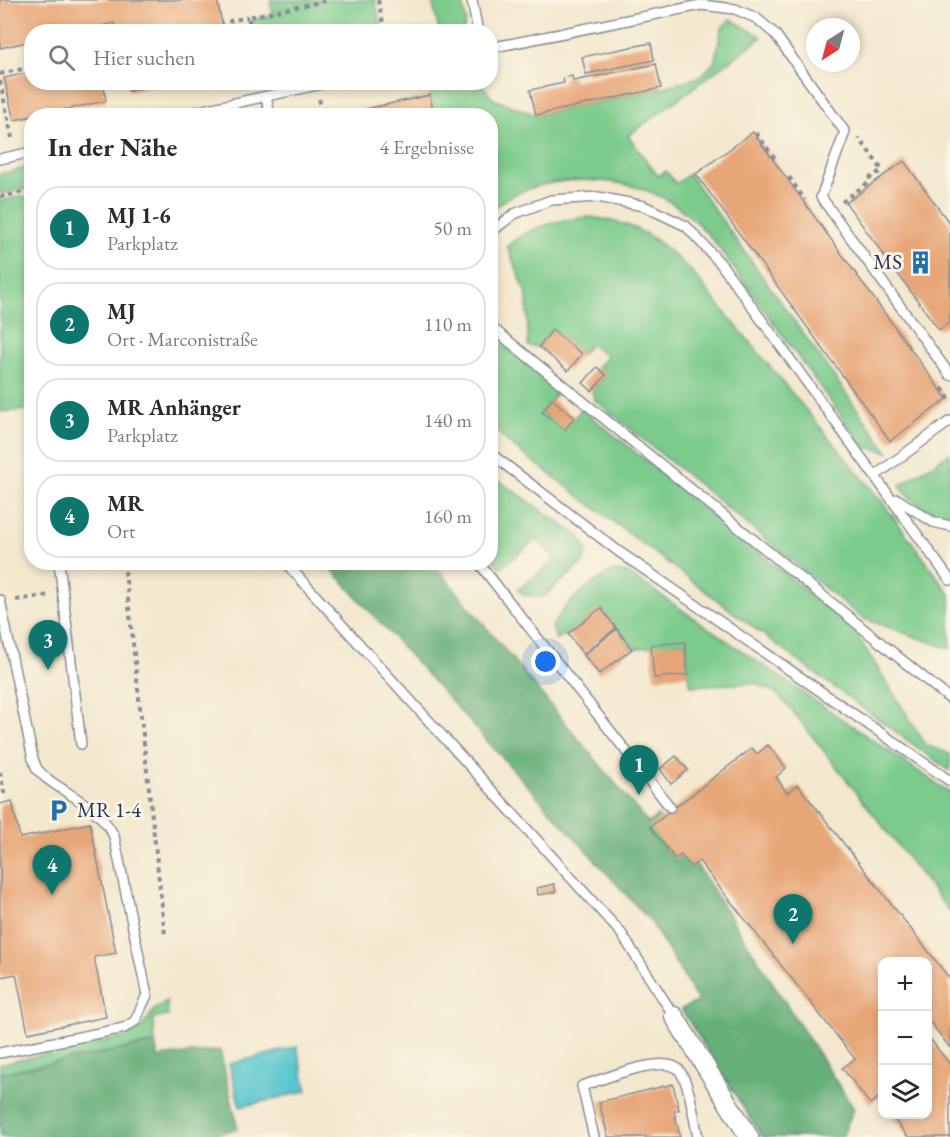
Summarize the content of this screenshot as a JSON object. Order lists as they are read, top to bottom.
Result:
{
  "places": {
    "building": ["MS"],
    "parking": ["MR 1-4"]
  },
  "north": "bottom left",
  "page": {
    "search": "Hier suchen",
    "heading": ["In der Nähe", "4 Ergebnisse"],
    "list": [
      {
        "mark": "1",
        "name": "MJ 1-6",
        "note": "Parkplatz",
        "value": "50 m"
      },
      {
        "mark": "2",
        "name": "MJ",
        "note": "Ort · Marconistraße",
        "value": "110 m"
      },
      {
        "mark": "3",
        "name": "MR Anhänger",
        "note": "Parkplatz",
        "value": "140 m"
      },
      {
        "mark": "4",
        "name": "MR",
        "note": "Ort",
        "value": "160 m"
      }
    ],
    "pins": [
      "3",
      "1",
      "4",
      "2"
    ],
    "map_buttons": ["+", "−"]
  }
}
